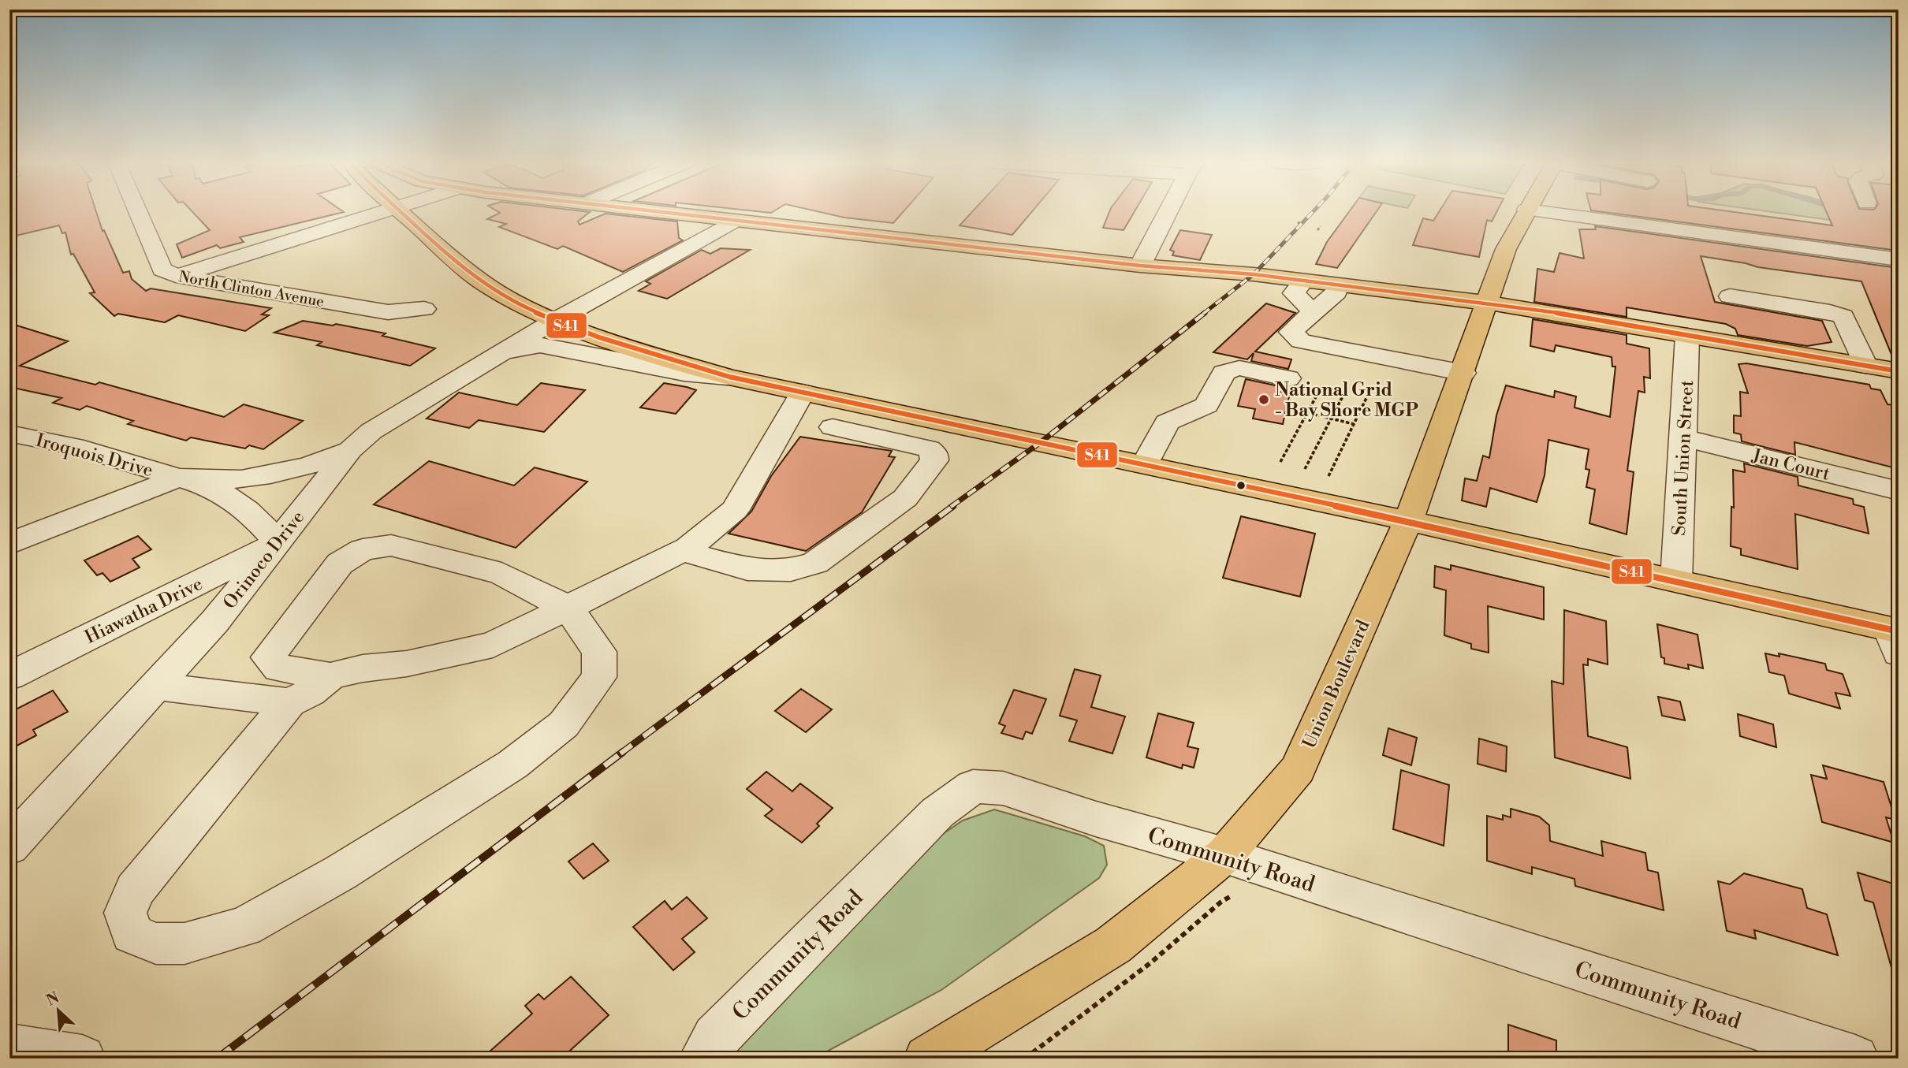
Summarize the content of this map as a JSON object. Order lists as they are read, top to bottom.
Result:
{
  "streets": {
    "main road": ["Union Boulevard"],
    "street": [
      "North Clinton Avenue",
      "Iroquois Drive",
      "South Union Street",
      "Jan Court",
      "Orinoco Drive",
      "Hiawatha Drive",
      "Community Road"
    ]
  },
  "crossings": [
    ["Iroquois Drive", "Orinoco Drive"],
    ["Iroquois Drive", "Hiawatha Drive"],
    ["South Union Street", "Jan Court"],
    ["Orinoco Drive", "Hiawatha Drive"],
    ["Union Boulevard", "Community Road"]
  ],
  "places": ["National Grid - Bay Shore MGP"],
  "lines": ["transit line S41"],
  "north": "top left"
}
